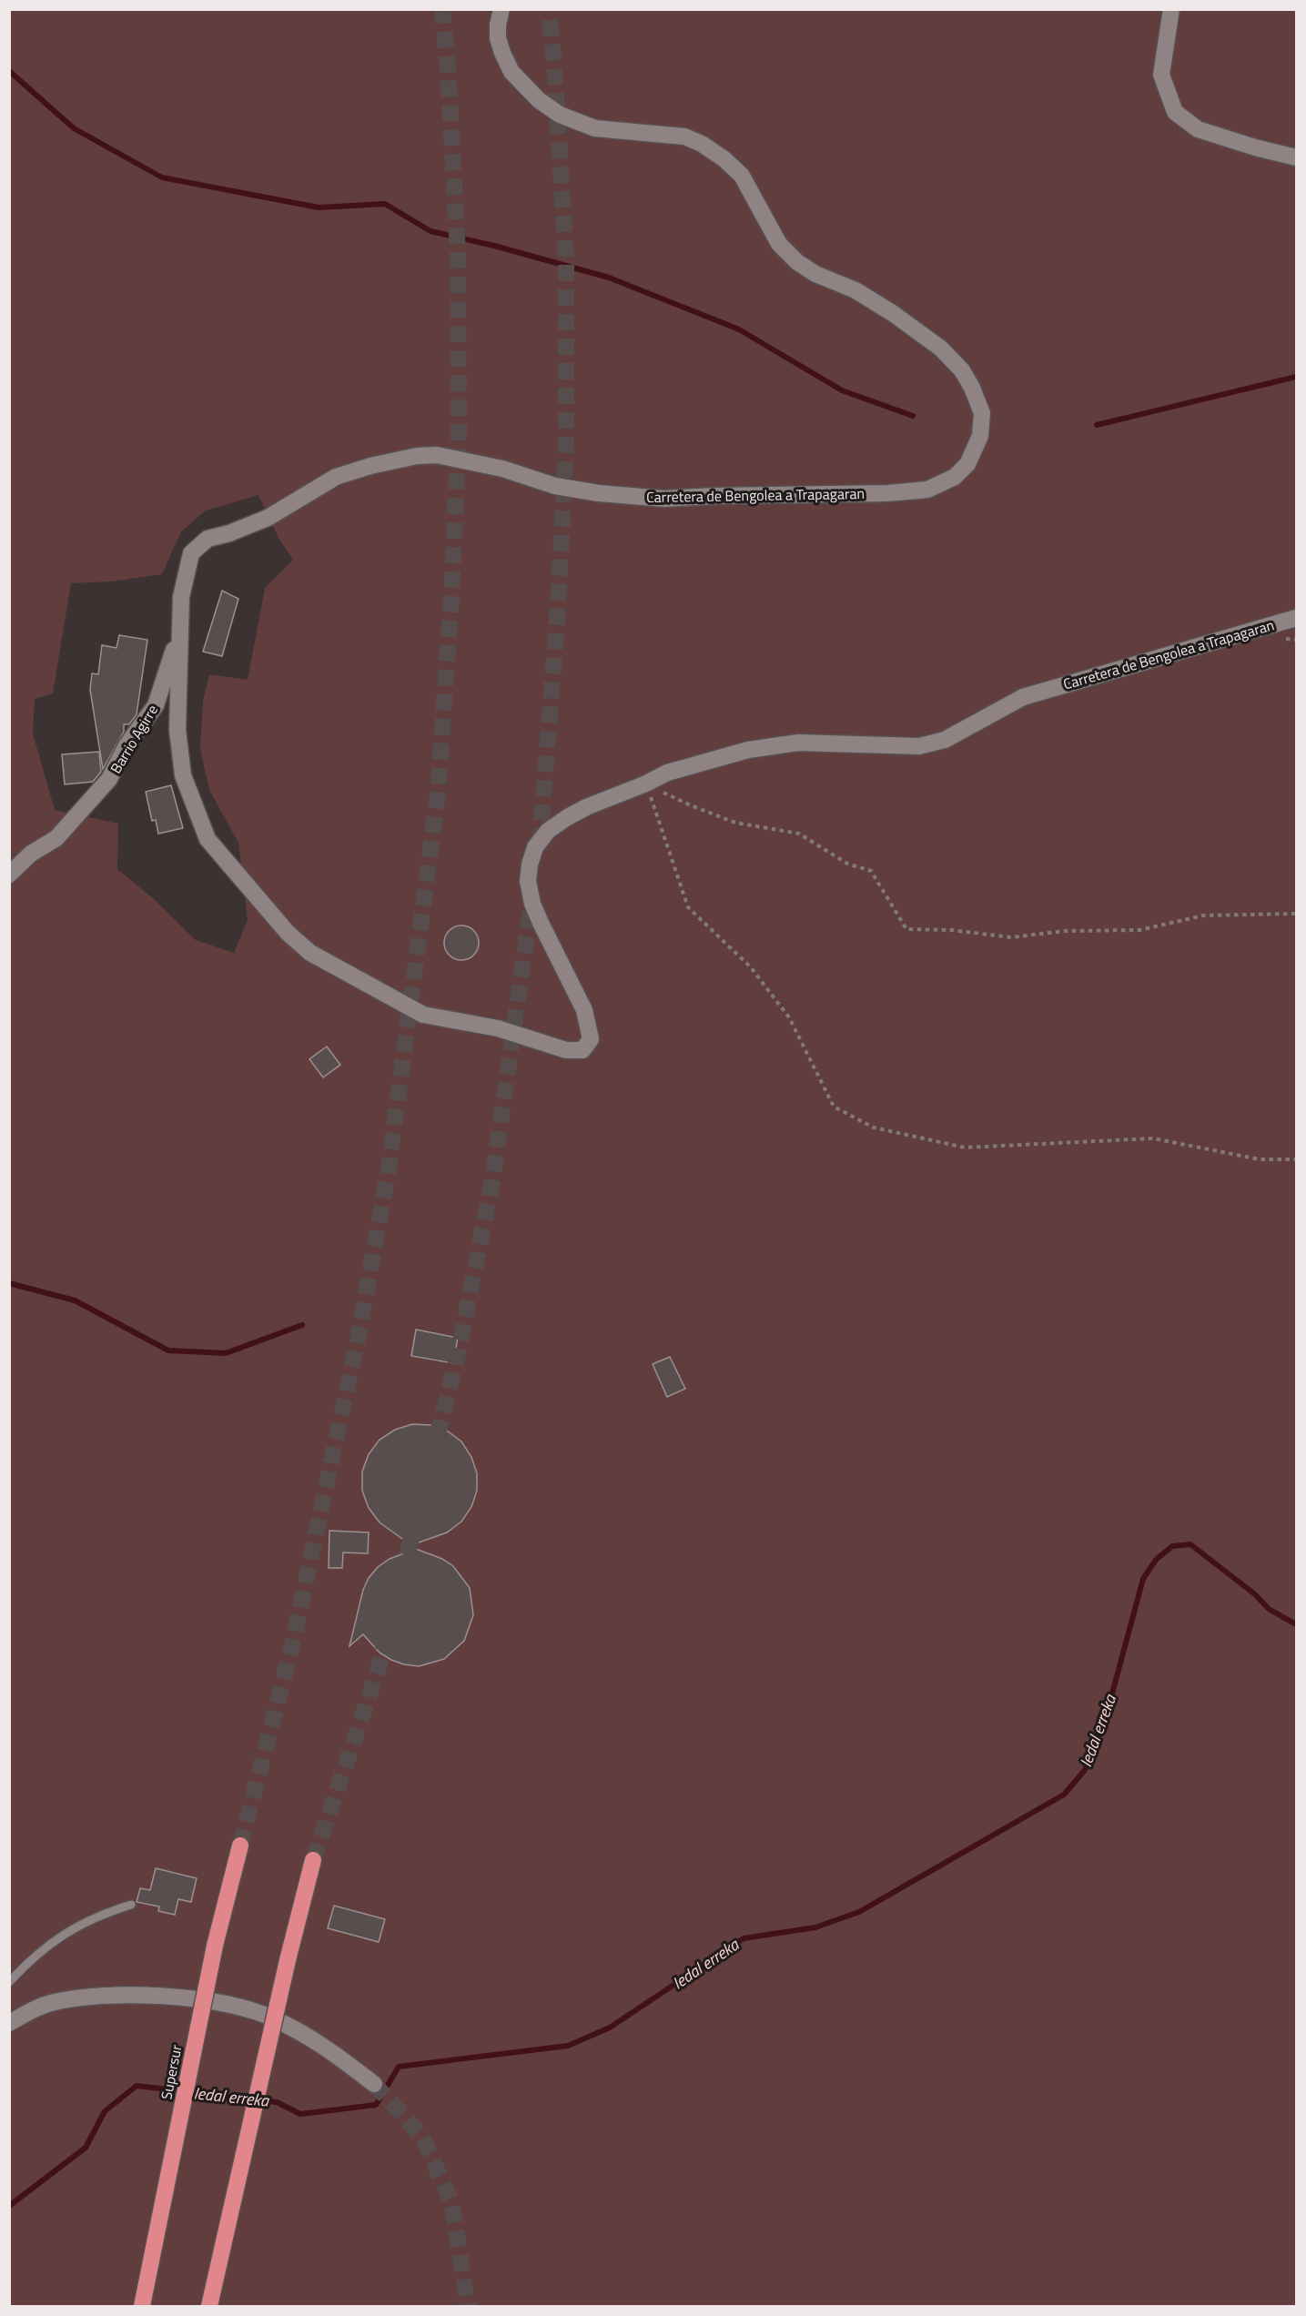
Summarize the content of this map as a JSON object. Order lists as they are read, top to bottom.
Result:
{
  "streets": {
    "highway": ["Supersur"],
    "street": ["Carretera de Bengolea a Trapagaran", "Barrio Agirre"]
  },
  "crossings": [
    ["Carretera de Bengolea a Trapagaran", "Barrio Agirre"]
  ],
  "water": ["Iedal erreka"]
}
